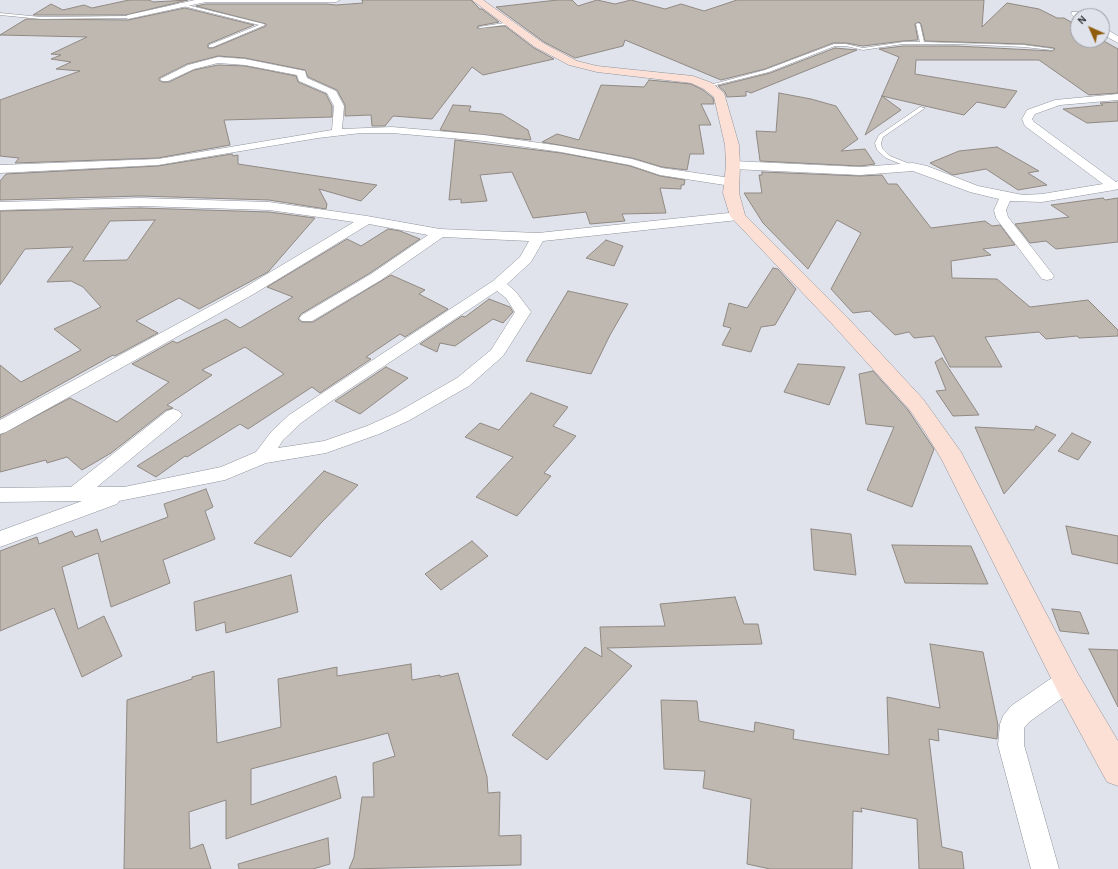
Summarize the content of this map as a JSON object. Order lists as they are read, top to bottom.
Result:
{
  "north": "top left"
}
